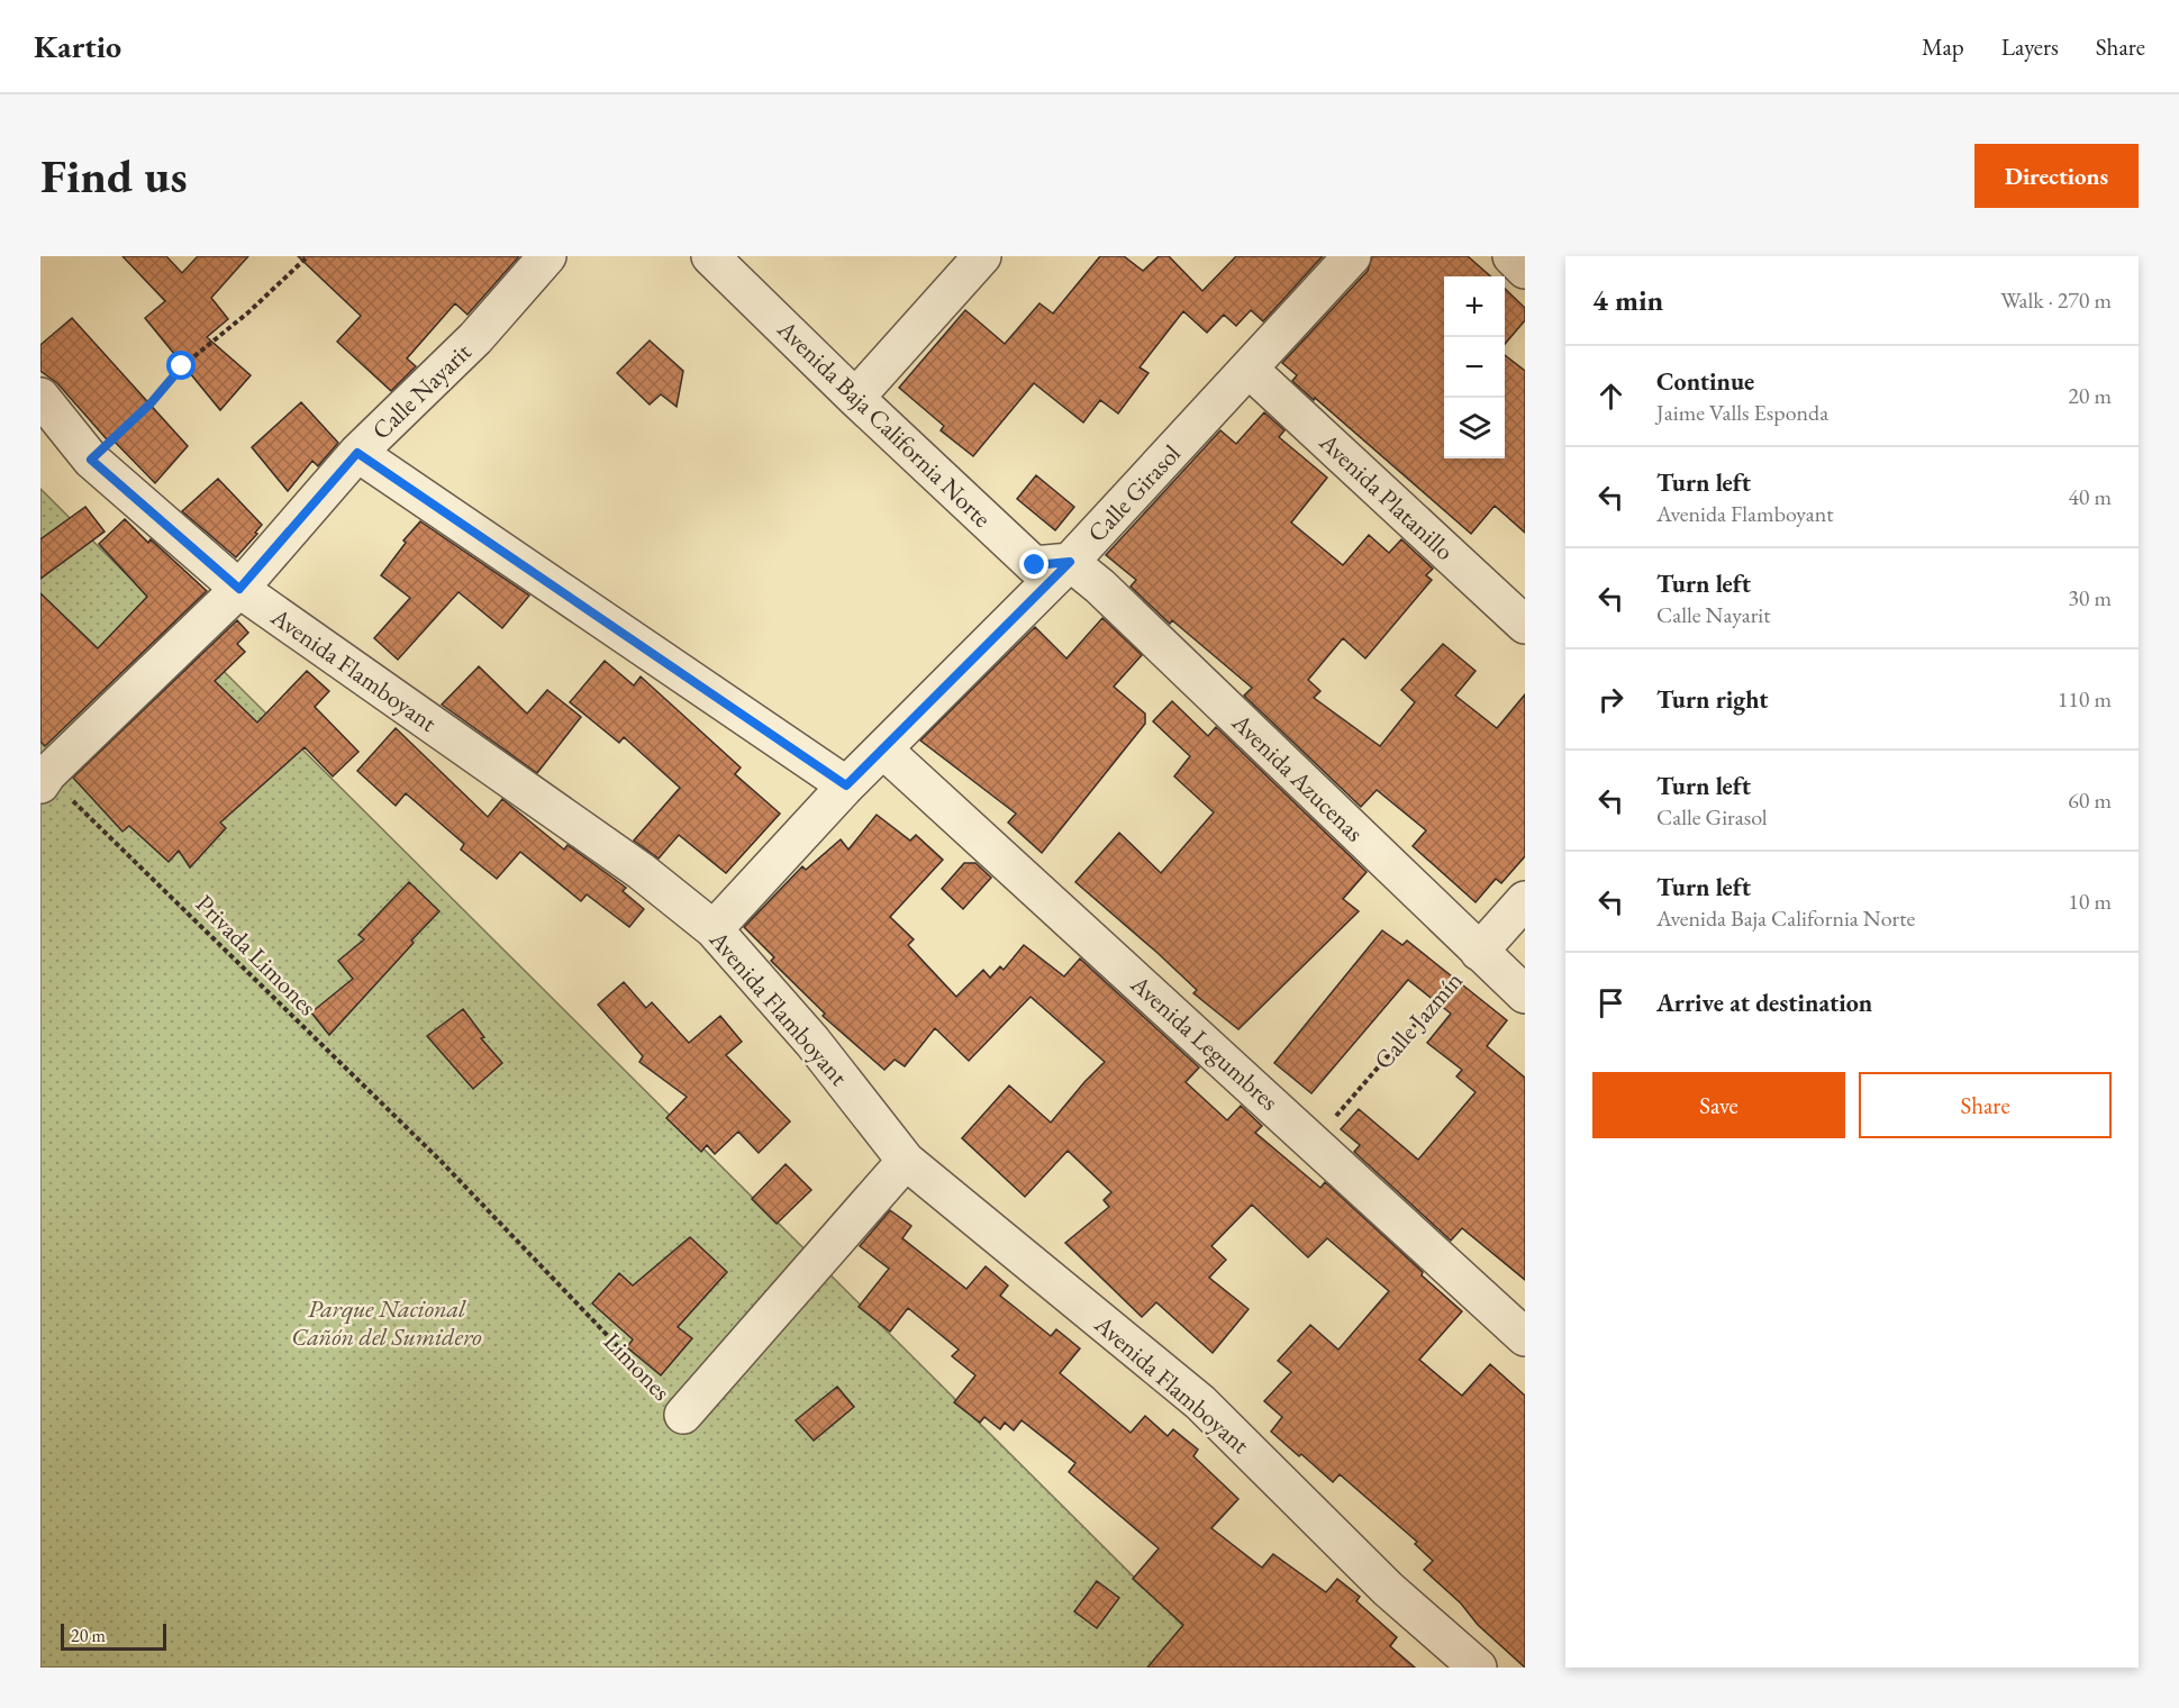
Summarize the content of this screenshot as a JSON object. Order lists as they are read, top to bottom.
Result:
{
  "streets": {
    "street": [
      "Calle Nayarit",
      "Avenida Baja California Norte",
      "Calle Girasol",
      "Avenida Platanillo",
      "Avenida Flamboyant",
      "Avenida Azucenas",
      "Calle Jazmín",
      "Avenida Legumbres",
      "Limones"
    ],
    "path": ["Privada Limones"]
  },
  "crossings": [
    ["Calle Nayarit", "Avenida Flamboyant"],
    ["Calle Nayarit", "Privada Limones"],
    ["Avenida Baja California Norte", "Calle Girasol"],
    ["Avenida Baja California Norte", "Avenida Azucenas"],
    ["Calle Girasol", "Avenida Platanillo"],
    ["Calle Girasol", "Avenida Flamboyant"],
    ["Calle Girasol", "Avenida Azucenas"],
    ["Calle Girasol", "Avenida Legumbres"],
    ["Avenida Flamboyant", "Limones"],
    ["Avenida Azucenas", "Calle Jazmín"],
    ["Privada Limones", "Limones"],
    ["Calle Jazmín", "Avenida Legumbres"]
  ],
  "parks": ["Parque Nacional Cañón del Sumidero"],
  "scale_bar": "20 m",
  "page": {
    "header": "Kartio",
    "nav": ["Map", "Layers", "Share"],
    "buttons": [
      "Directions",
      ["Save", "Share"]
    ],
    "title": "Find us",
    "heading": ["4 min", "Walk · 270 m"],
    "map_buttons": ["+", "−"],
    "list": [
      ["Continue", "Jaime Valls Esponda", "20 m"],
      ["Turn left", "Avenida Flamboyant", "40 m"],
      ["Turn left", "Calle Nayarit", "30 m"],
      ["Turn right", "110 m"],
      ["Turn left", "Calle Girasol", "60 m"],
      ["Turn left", "Avenida Baja California Norte", "10 m"],
      "Arrive at destination"
    ],
    "scale": "20 m"
  }
}
